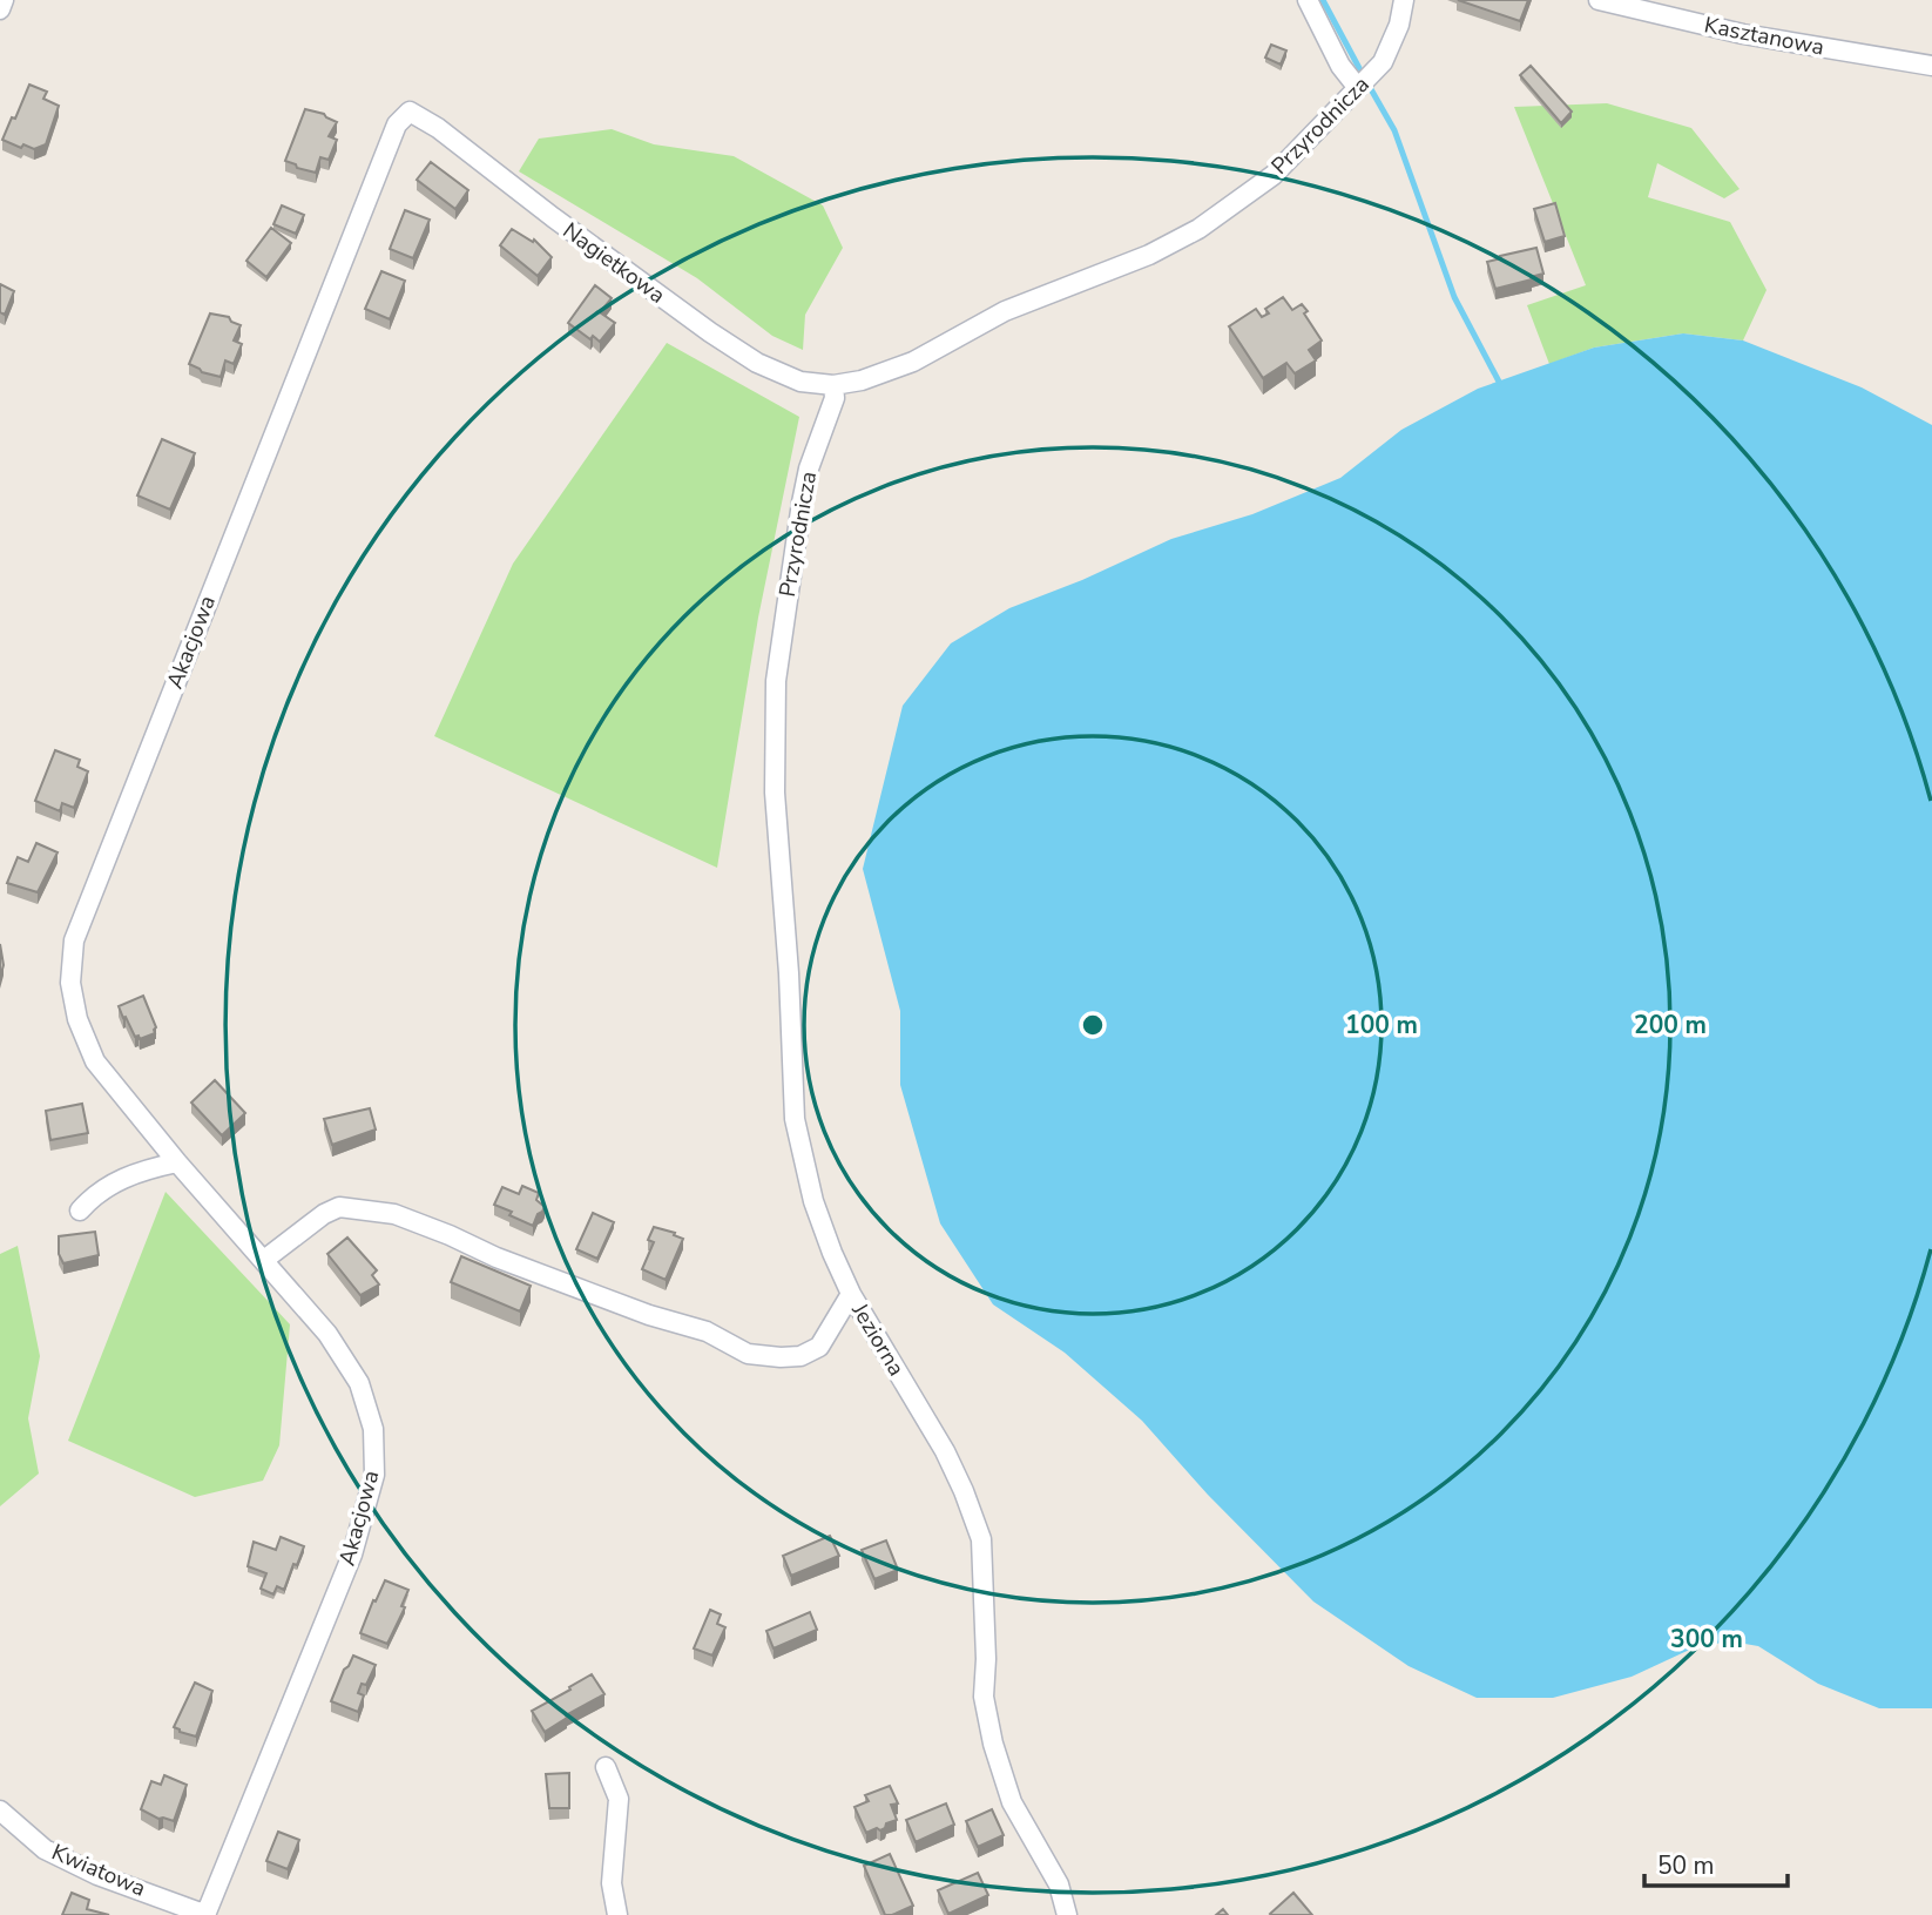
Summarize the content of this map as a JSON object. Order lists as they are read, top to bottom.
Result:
{
  "streets": {
    "street": [
      "Kasztanowa",
      "Przyrodnicza",
      "Nagietkowa",
      "Akacjowa",
      "Jeziorna",
      "Kwiatowa"
    ]
  },
  "crossings": [
    ["Przyrodnicza", "Nagietkowa"],
    ["Przyrodnicza", "Jeziorna"],
    ["Nagietkowa", "Akacjowa"],
    ["Akacjowa", "Jeziorna"],
    ["Akacjowa", "Kwiatowa"]
  ],
  "scale_bar": "50 m",
  "rings": ["100 m", "200 m", "300 m"]
}
